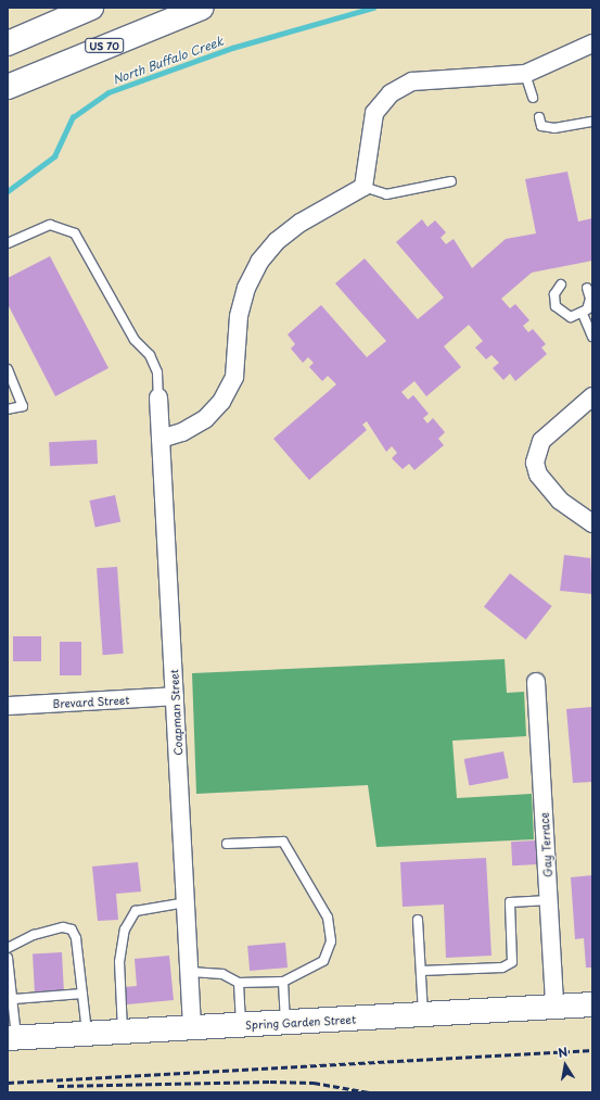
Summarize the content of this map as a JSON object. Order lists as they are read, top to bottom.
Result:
{
  "streets": {
    "main road": ["US 70", "Spring Garden Street"],
    "street": ["Brevard Street", "Coapman Street", "Gay Terrace"]
  },
  "crossings": [
    ["Brevard Street", "Coapman Street"],
    ["Coapman Street", "Spring Garden Street"],
    ["Gay Terrace", "Spring Garden Street"]
  ],
  "water": ["North Buffalo Creek"],
  "north": "top"
}
